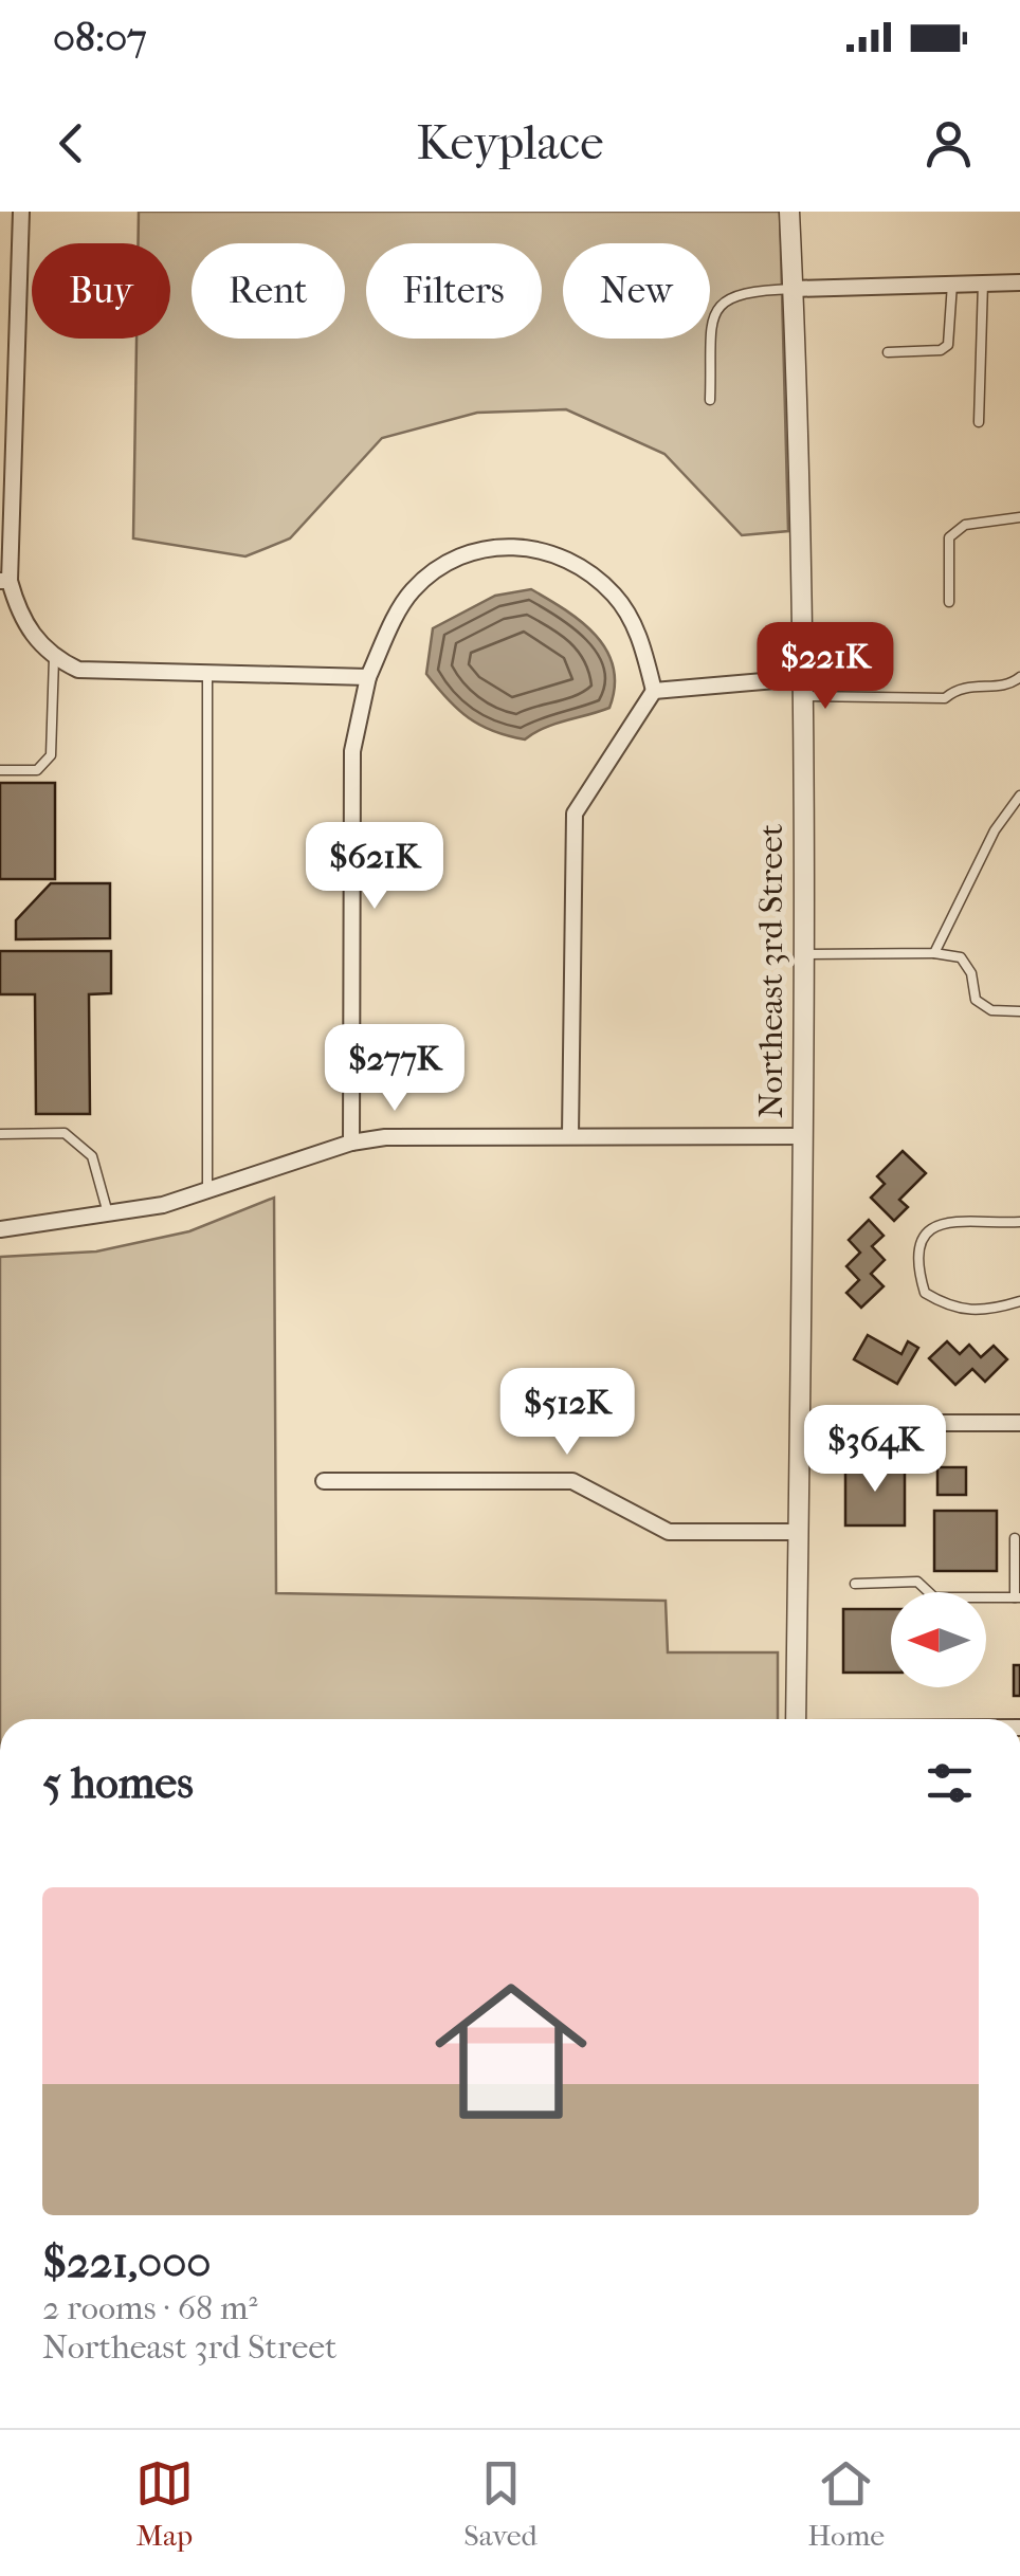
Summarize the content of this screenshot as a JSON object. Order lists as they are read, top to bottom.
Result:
{
  "streets": {
    "street": ["Northeast 3rd Street"]
  },
  "north": "left",
  "page": {
    "status": "08:07",
    "header": "Keyplace",
    "chip": [
      "Buy",
      "Rent",
      "Filters",
      "New"
    ],
    "price": [
      "$221K",
      "$621K",
      "$277K",
      "$512K",
      "$364K"
    ],
    "heading": "5 homes",
    "list": [
      {
        "name": "$221,000",
        "note": "2 rooms · 68 m² · Northeast 3rd Street"
      }
    ],
    "tabs": ["Map", "Saved", "Home"]
  }
}
